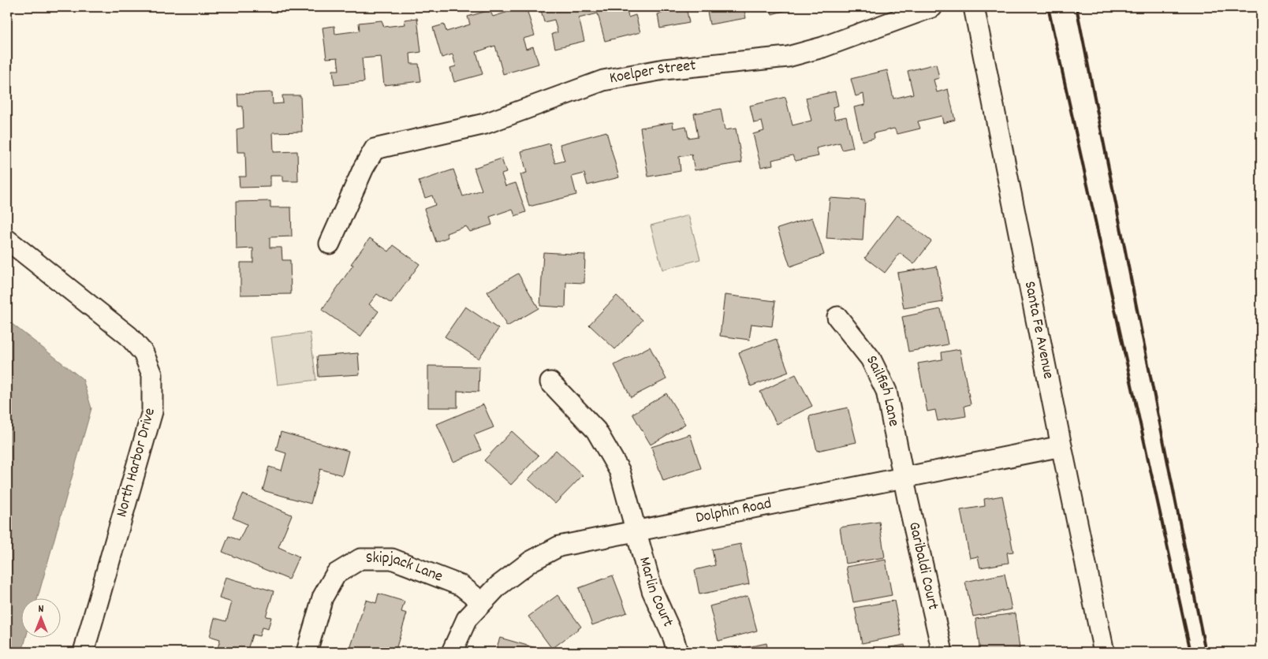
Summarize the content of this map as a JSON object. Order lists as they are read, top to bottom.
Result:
{
  "streets": {
    "street": [
      "Koelper Street",
      "Santa Fe Avenue",
      "Sailfish Lane",
      "North Harbor Drive",
      "Dolphin Road",
      "Garibaldi Court",
      "Skipjack Lane",
      "Marlin Court"
    ]
  },
  "crossings": [
    ["Santa Fe Avenue", "Dolphin Road"],
    ["Sailfish Lane", "Dolphin Road"],
    ["Sailfish Lane", "Garibaldi Court"],
    ["Dolphin Road", "Garibaldi Court"],
    ["Dolphin Road", "Skipjack Lane"],
    ["Dolphin Road", "Marlin Court"]
  ],
  "north": "top"
}
